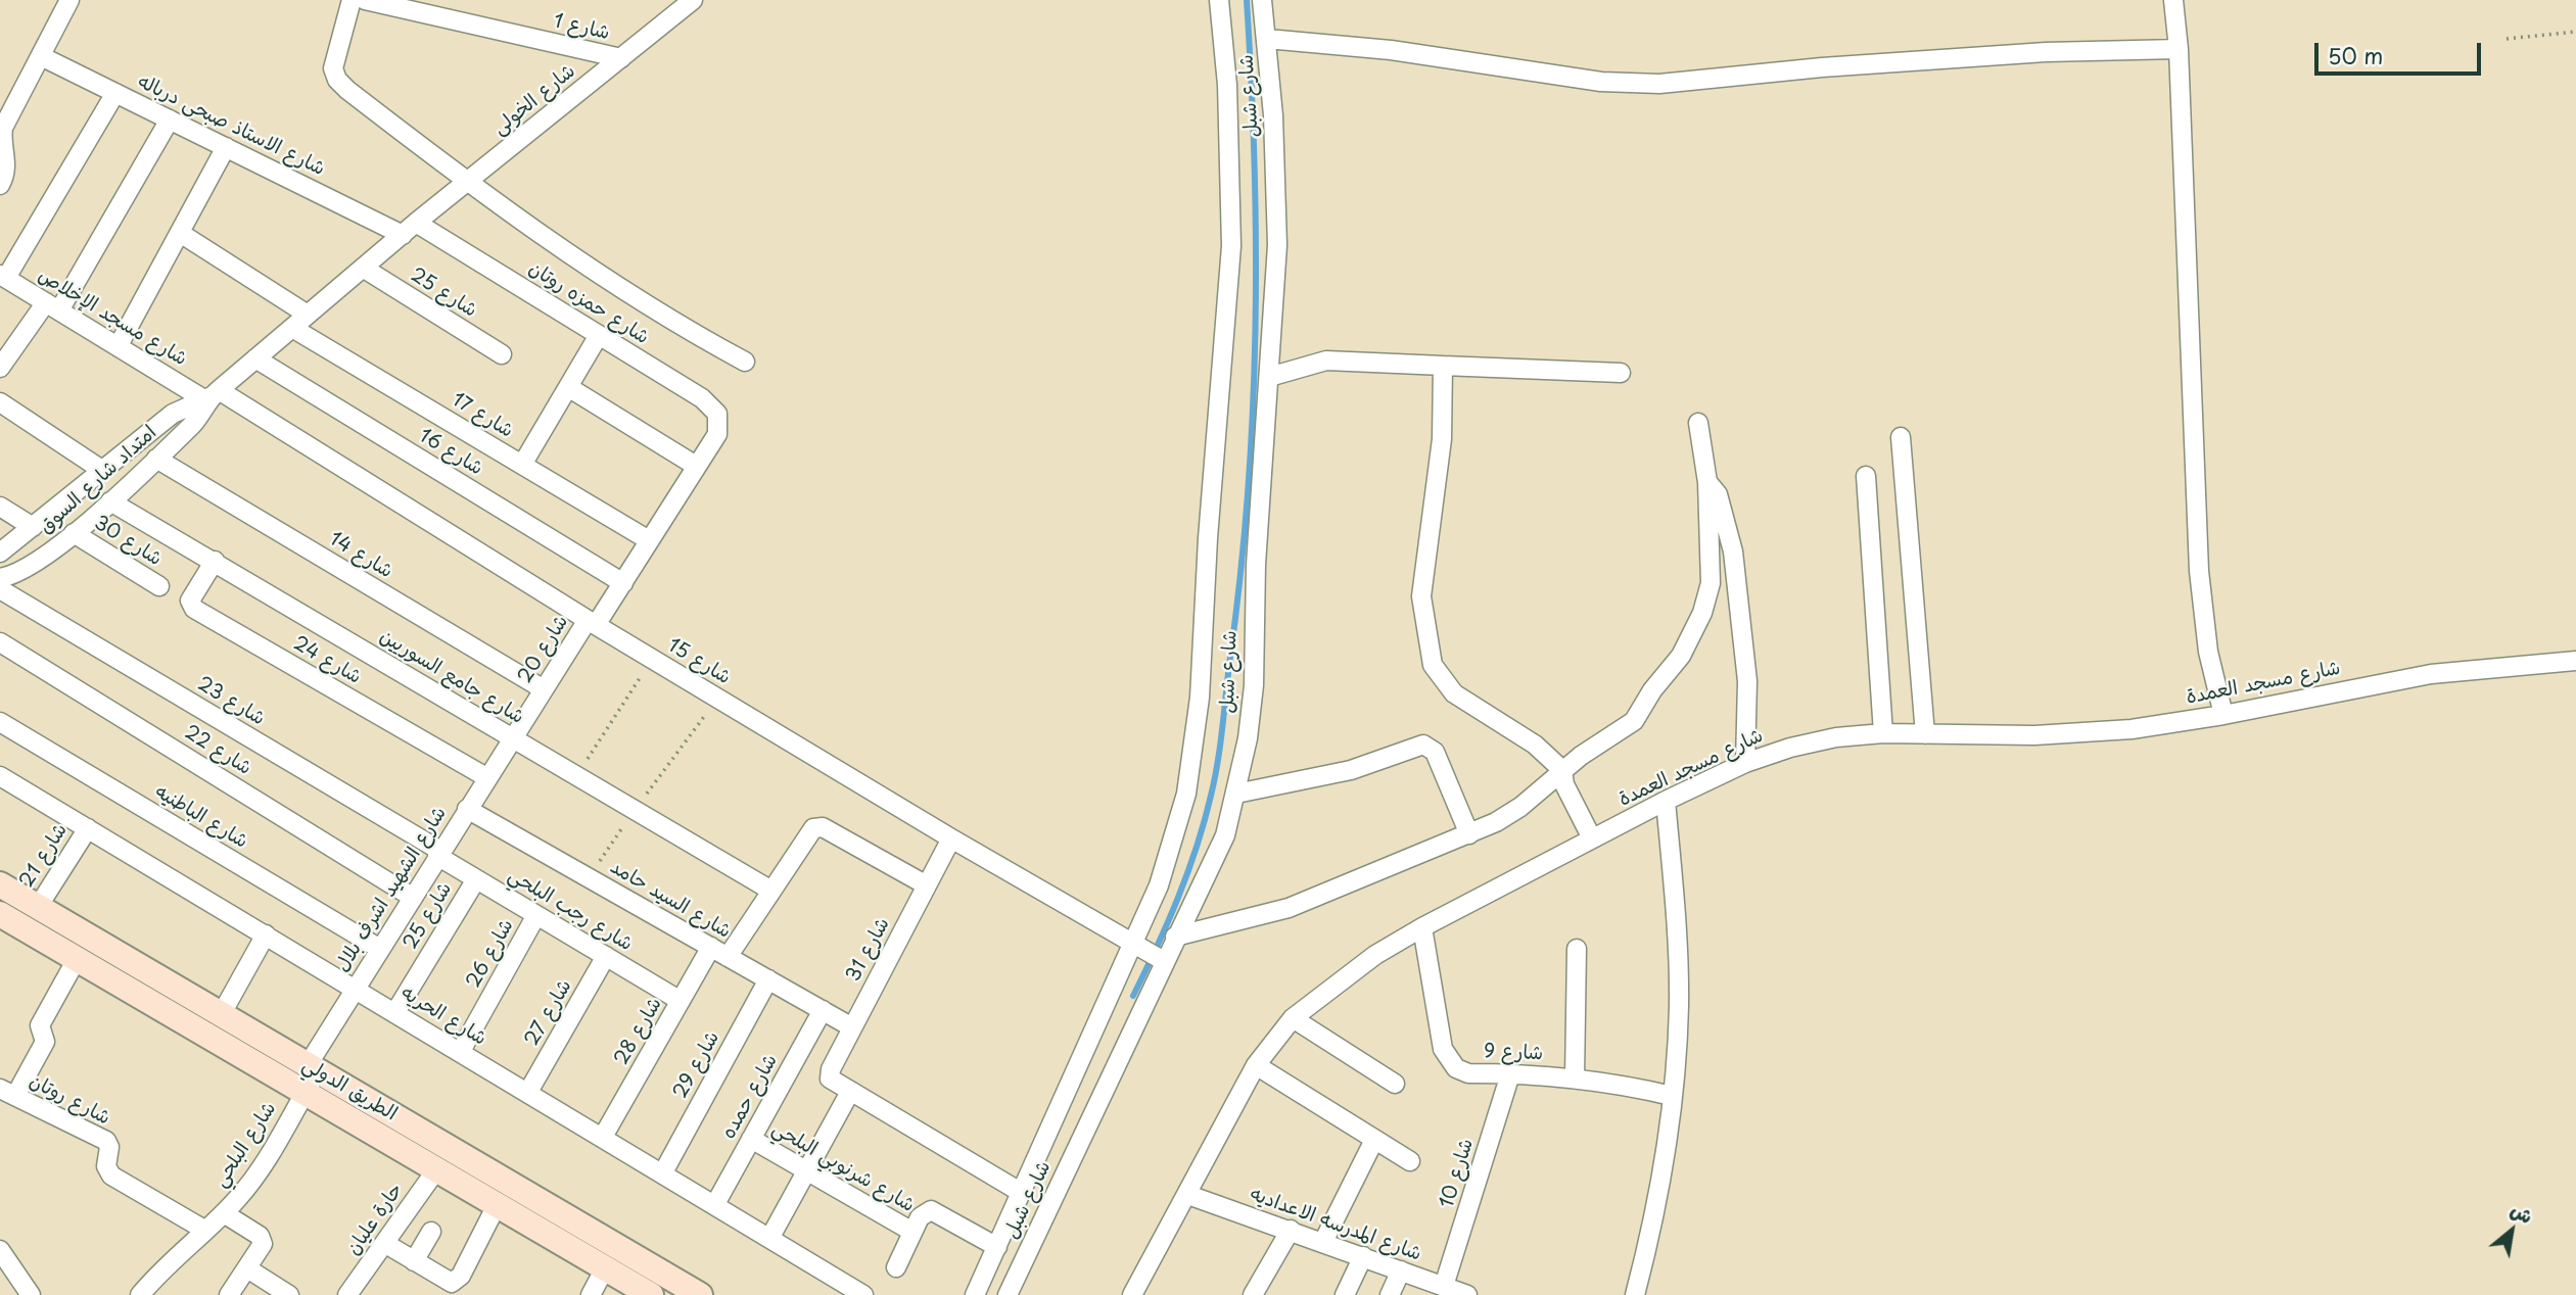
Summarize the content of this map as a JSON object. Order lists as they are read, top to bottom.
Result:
{
  "streets": {
    "street": [
      "شارع 1",
      "شارع شبل",
      "شارع الخولى",
      "شارع الاستاذ صبحى درباله",
      "شارع 25",
      "شارع حمزه روتان",
      "شارع مسجد الإخلاص",
      "شارع 17",
      "شارع 16",
      "امتداد شارع السوق",
      "شارع 30",
      "شارع 14",
      "شارع 20",
      "شارع 24",
      "شارع 15",
      "شارع جامع السوريين",
      "شارع مسجد العمدة",
      "شارع 23",
      "شارع 22",
      "شارع الباطنيه",
      "شارع 21",
      "شارع الشهيد اشرف بلال",
      "شارع السيد حامد",
      "شارع رجب البلحي",
      "شارع 31",
      "شارع 26",
      "شارع 27",
      "شارع الحريه",
      "شارع 28",
      "شارع 9",
      "شارع 29",
      "الطريق الدولي",
      "شارع حمده",
      "شارع روتان",
      "شارع البلحي",
      "شارع شرنوبي البلحي",
      "شارع 10",
      "حارة عليان",
      "شارع المدرسه الاعداديه"
    ]
  },
  "crossings": [
    ["شارع 1", "شارع الخولى"],
    ["شارع شبل", "شارع 15"],
    ["شارع الخولى", "شارع الاستاذ صبحى درباله"],
    ["شارع الخولى", "شارع حمزه روتان"],
    ["شارع الخولى", "امتداد شارع السوق"],
    ["شارع الاستاذ صبحى درباله", "شارع حمزه روتان"],
    ["شارع الاستاذ صبحى درباله", "امتداد شارع السوق"],
    ["شارع 25", "امتداد شارع السوق"],
    ["شارع 25", "شارع رجب البلحي"],
    ["شارع 25", "شارع الحريه"],
    ["شارع حمزه روتان", "امتداد شارع السوق"],
    ["شارع حمزه روتان", "شارع 20"],
    ["شارع مسجد الإخلاص", "امتداد شارع السوق"],
    ["شارع مسجد الإخلاص", "شارع 15"],
    ["شارع 17", "امتداد شارع السوق"],
    ["شارع 17", "شارع 20"],
    ["شارع 16", "امتداد شارع السوق"],
    ["شارع 16", "شارع 20"],
    ["امتداد شارع السوق", "شارع 30"],
    ["امتداد شارع السوق", "شارع 14"],
    ["امتداد شارع السوق", "شارع 15"],
    ["امتداد شارع السوق", "شارع جامع السوريين"],
    ["شارع 14", "شارع 20"],
    ["شارع 20", "شارع 15"],
    ["شارع 20", "شارع جامع السوريين"],
    ["شارع 20", "شارع الشهيد اشرف بلال"],
    ["شارع 24", "شارع جامع السوريين"],
    ["شارع 24", "شارع الشهيد اشرف بلال"],
    ["شارع 15", "شارع 31"],
    ["شارع جامع السوريين", "شارع الشهيد اشرف بلال"],
    ["شارع مسجد العمدة", "شارع 9"],
    ["شارع مسجد العمدة", "شارع المدرسه الاعداديه"],
    ["شارع 23", "شارع الشهيد اشرف بلال"],
    ["شارع 23", "شارع رجب البلحي"],
    ["شارع 22", "شارع الشهيد اشرف بلال"],
    ["شارع الباطنيه", "شارع الشهيد اشرف بلال"],
    ["شارع 21", "شارع الحريه"],
    ["شارع 21", "الطريق الدولي"],
    ["شارع الشهيد اشرف بلال", "شارع السيد حامد"],
    ["شارع الشهيد اشرف بلال", "شارع رجب البلحي"],
    ["شارع الشهيد اشرف بلال", "شارع الحريه"],
    ["شارع الشهيد اشرف بلال", "الطريق الدولي"],
    ["شارع الشهيد اشرف بلال", "شارع البلحي"],
    ["شارع السيد حامد", "شارع 31"],
    ["شارع السيد حامد", "شارع 28"],
    ["شارع السيد حامد", "شارع 29"],
    ["شارع السيد حامد", "شارع حمده"],
    ["شارع رجب البلحي", "شارع 26"],
    ["شارع رجب البلحي", "شارع 27"],
    ["شارع رجب البلحي", "شارع 28"],
    ["شارع 26", "شارع الحريه"],
    ["شارع 27", "شارع الحريه"],
    ["شارع الحريه", "شارع 28"],
    ["شارع الحريه", "شارع 29"],
    ["شارع الحريه", "شارع حمده"],
    ["شارع 9", "شارع 10"],
    ["الطريق الدولي", "شارع البلحي"],
    ["الطريق الدولي", "حارة عليان"],
    ["شارع حمده", "شارع شرنوبي البلحي"],
    ["شارع روتان", "شارع البلحي"],
    ["شارع 10", "شارع المدرسه الاعداديه"]
  ],
  "scale_bar": "50 m",
  "north": "top right"
}
